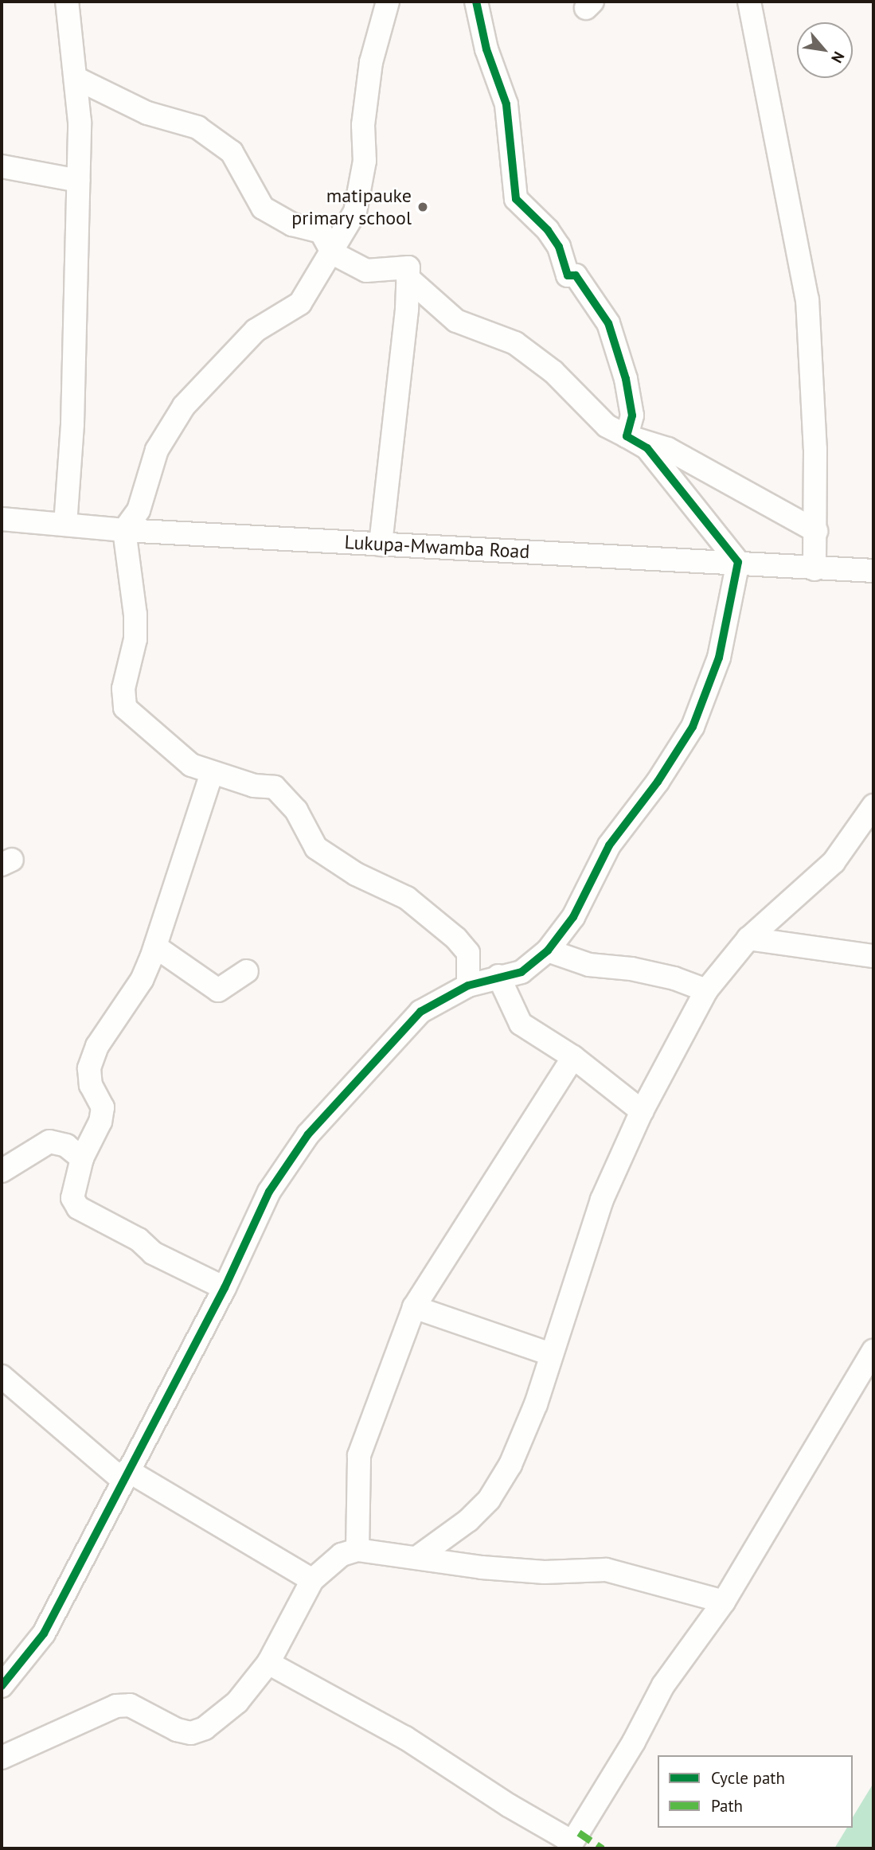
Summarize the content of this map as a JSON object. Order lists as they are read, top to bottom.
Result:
{
  "streets": {
    "street": ["Lukupa-Mwamba Road"]
  },
  "places": ["matipauke primary school"],
  "legend": ["Cycle path", "Path"],
  "north": "bottom right"
}
